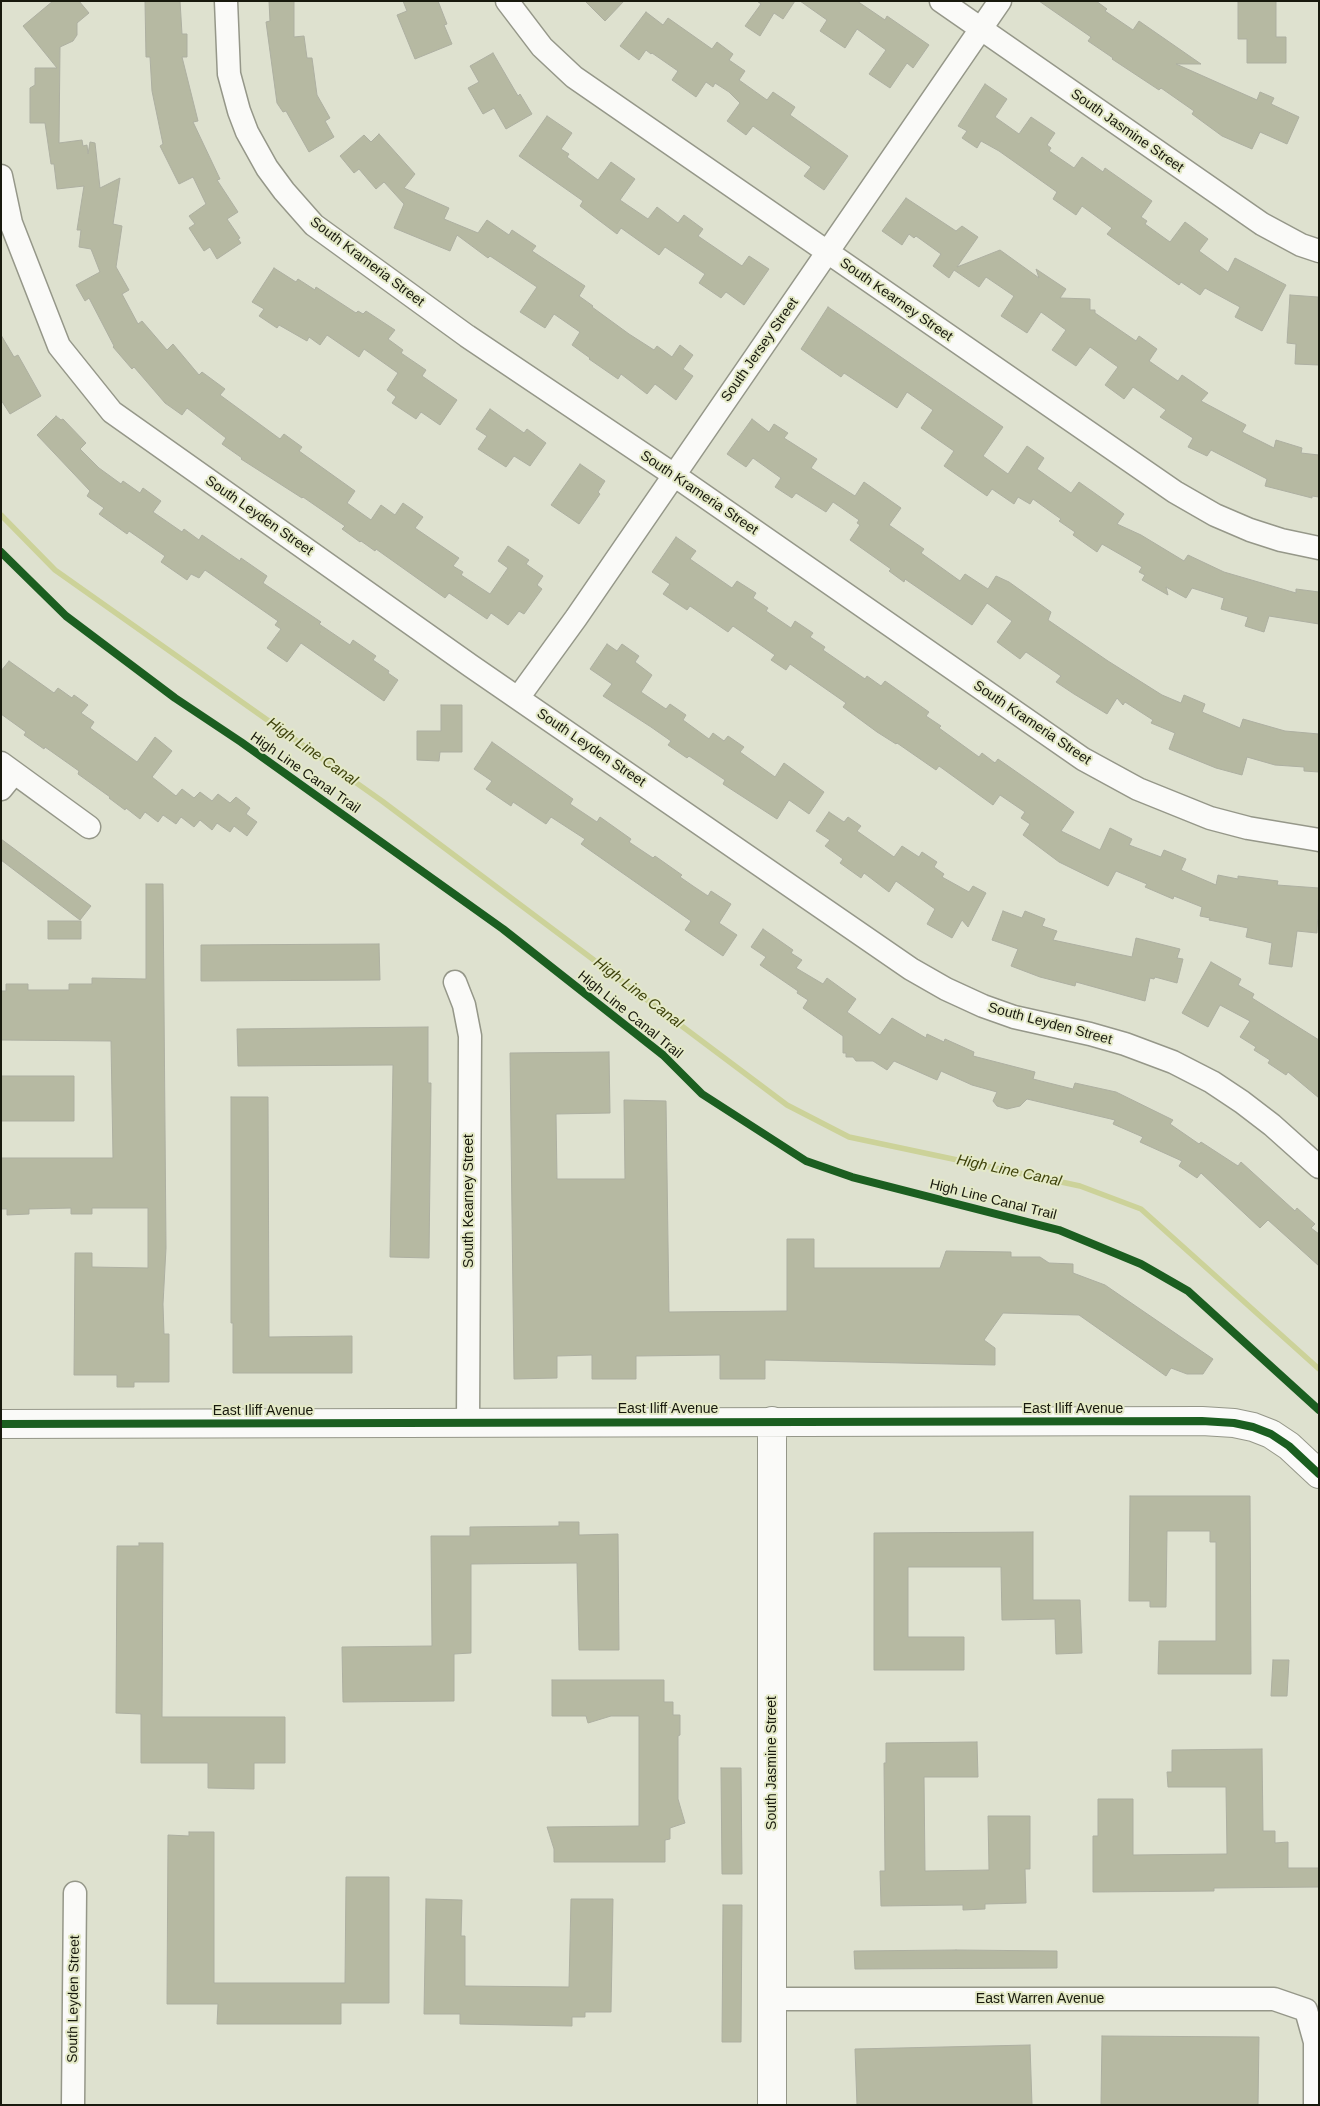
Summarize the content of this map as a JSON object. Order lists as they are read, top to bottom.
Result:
{
  "streets": {
    "street": [
      "South Jasmine Street",
      "South Krameria Street",
      "South Kearney Street",
      "South Jersey Street",
      "South Leyden Street",
      "East Iliff Avenue",
      "East Warren Avenue"
    ],
    "cycle path": ["High Line Canal Trail"]
  },
  "crossings": [
    ["South Jasmine Street", "South Jersey Street"],
    ["South Jasmine Street", "East Iliff Avenue"],
    ["South Jasmine Street", "East Warren Avenue"],
    ["South Krameria Street", "South Jersey Street"],
    ["South Kearney Street", "South Jersey Street"],
    ["South Kearney Street", "East Iliff Avenue"],
    ["South Jersey Street", "South Leyden Street"]
  ],
  "water": ["High Line Canal"]
}
